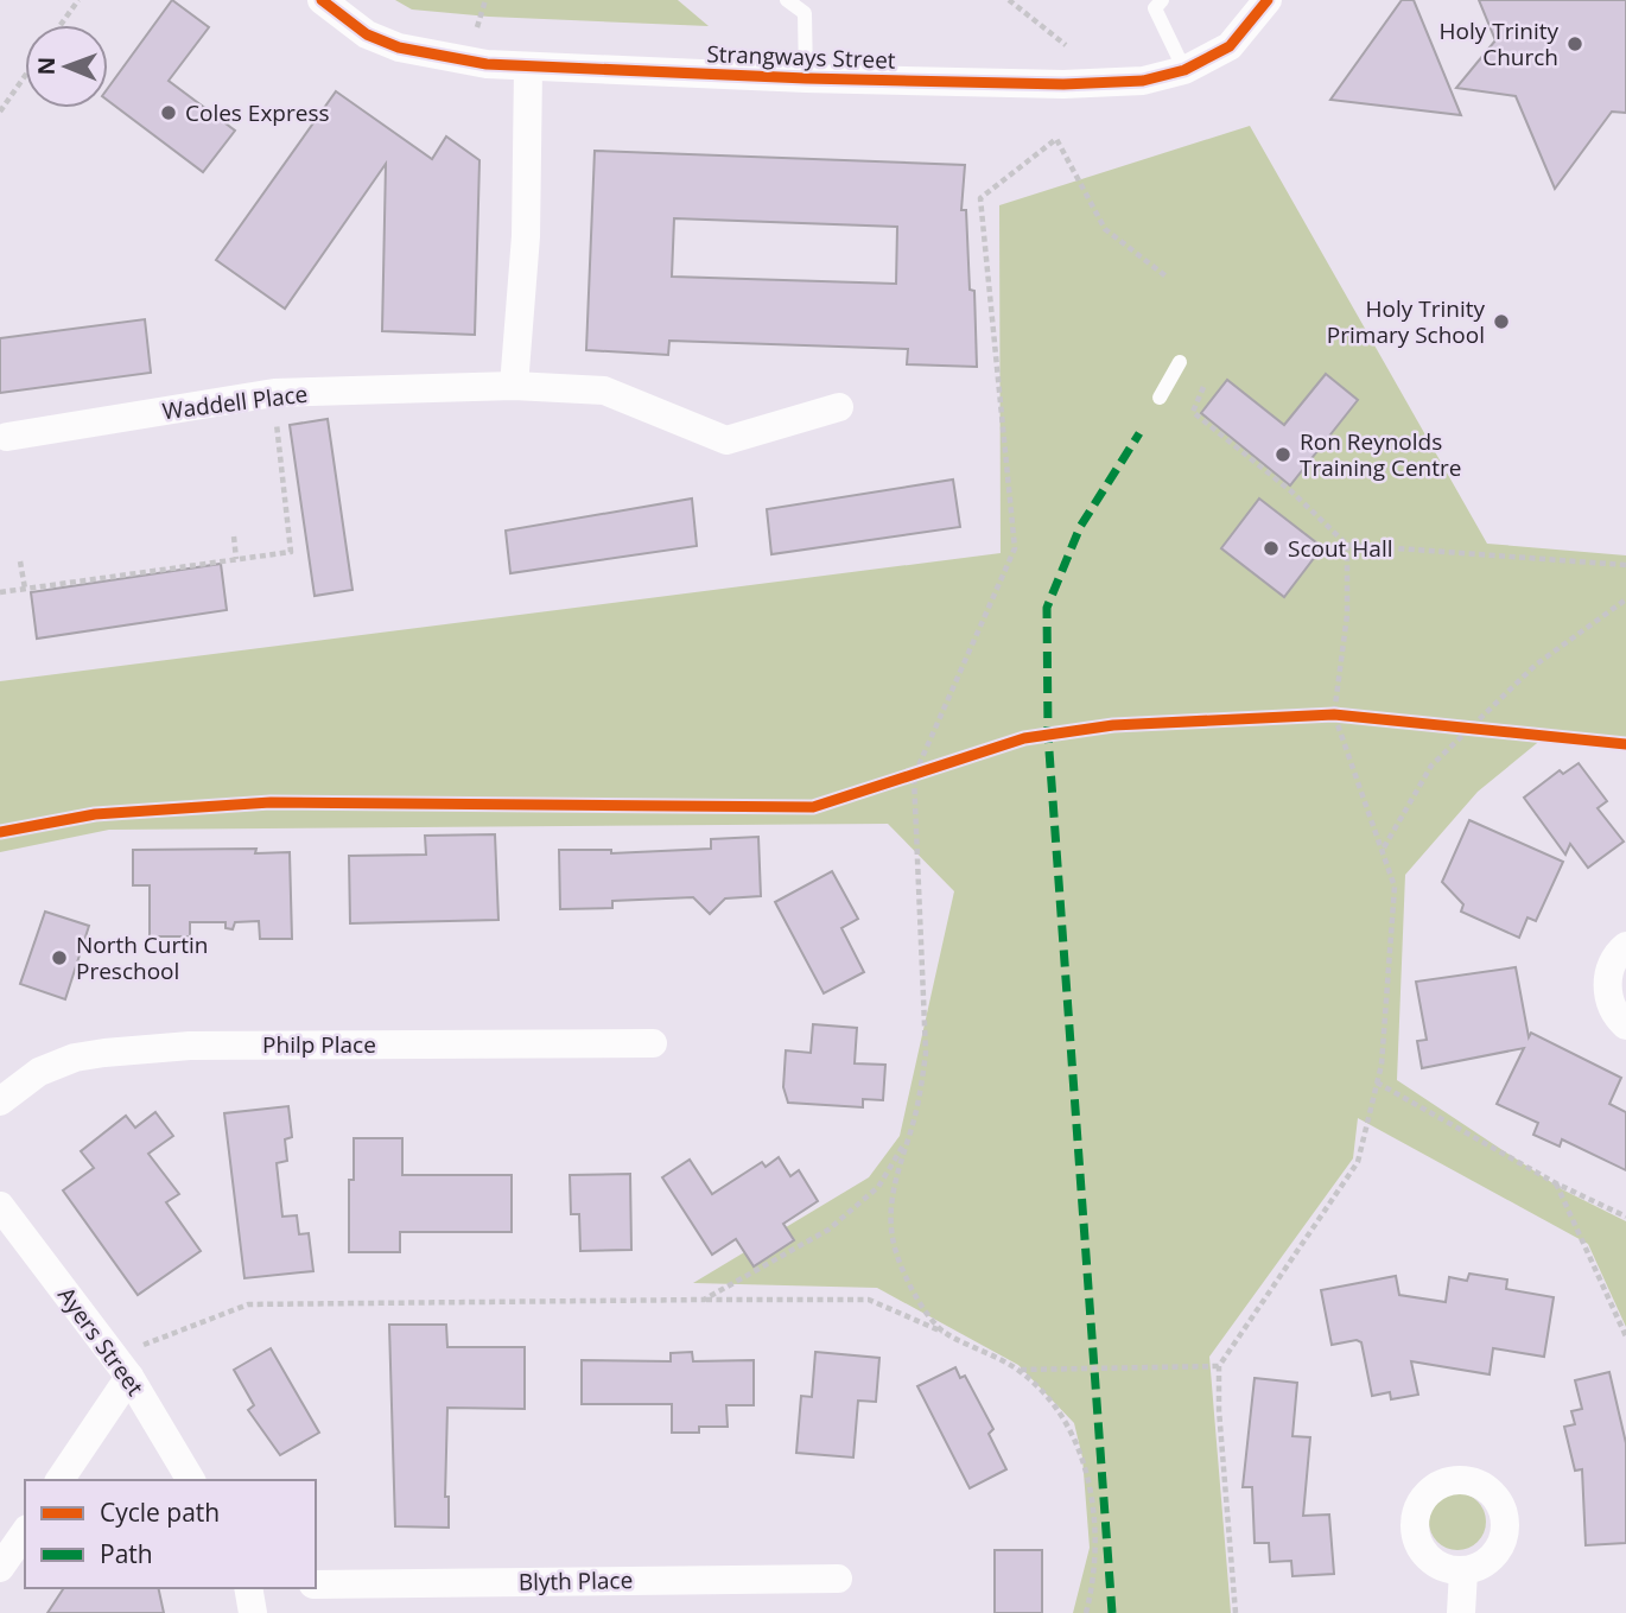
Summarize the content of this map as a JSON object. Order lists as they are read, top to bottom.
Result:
{
  "streets": {
    "street": [
      "Strangways Street",
      "Waddell Place",
      "Philp Place",
      "Ayers Street",
      "Blyth Place"
    ]
  },
  "places": [
    "Holy Trinity Church",
    "Coles Express",
    "Holy Trinity Primary School",
    "Ron Reynolds Training Centre",
    "Scout Hall",
    "North Curtin Preschool"
  ],
  "legend": ["Cycle path", "Path"],
  "north": "left"
}
